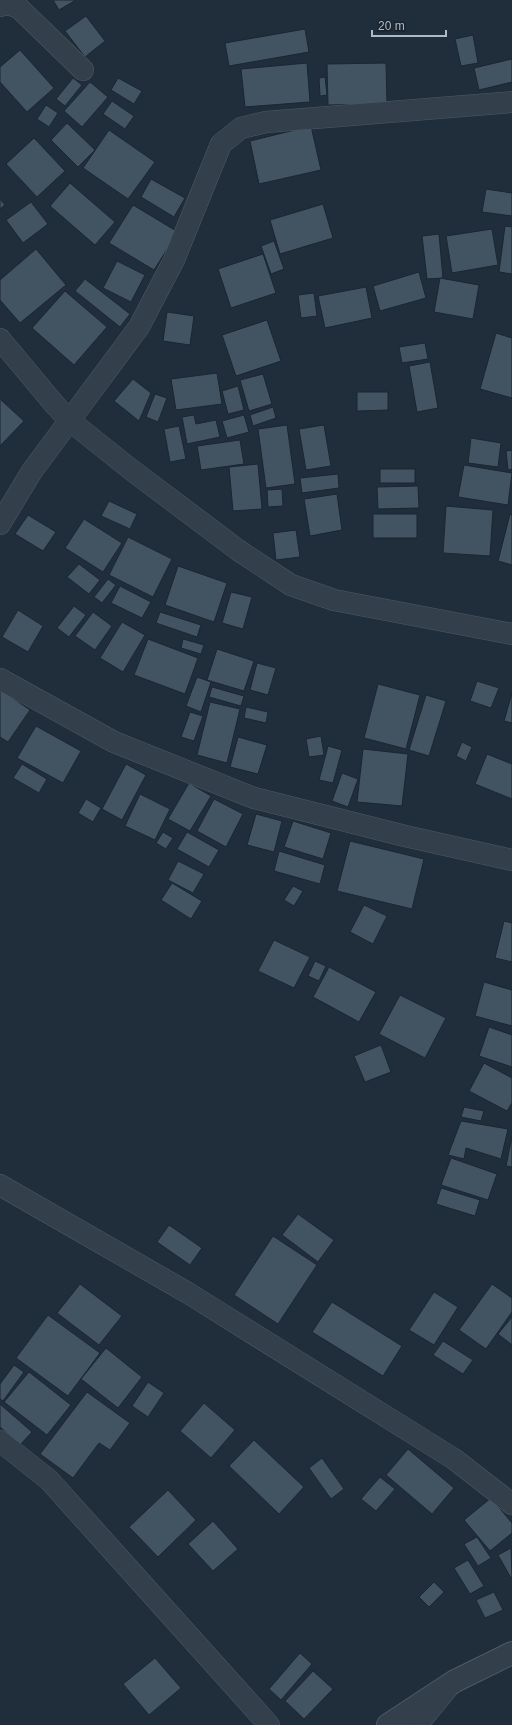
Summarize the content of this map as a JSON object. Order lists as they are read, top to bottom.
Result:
{
  "scale_bar": "20 m"
}
